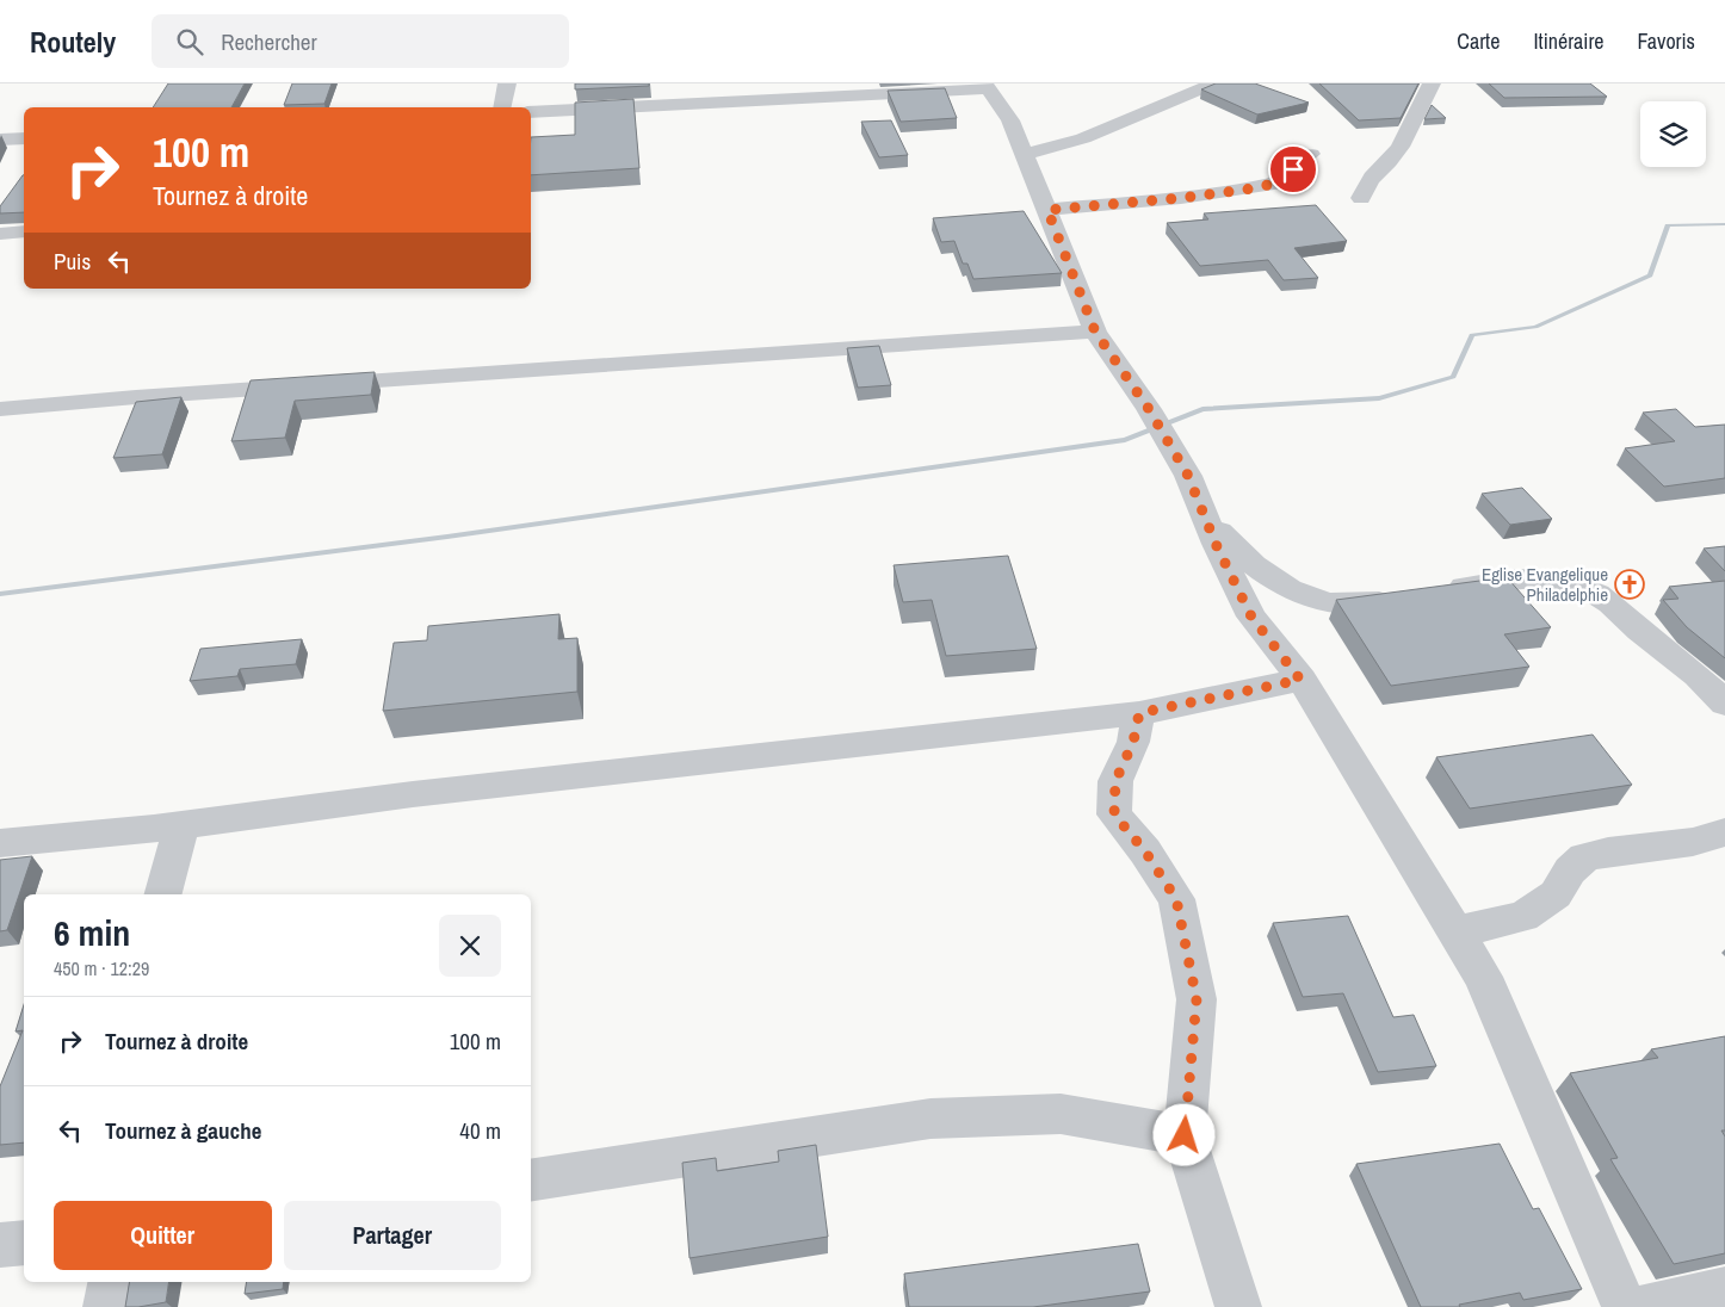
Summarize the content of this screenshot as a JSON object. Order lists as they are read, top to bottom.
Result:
{
  "places": {
    "church": ["Eglise Evangelique Philadelphie"]
  },
  "page": {
    "header": "Routely",
    "search": "Rechercher",
    "nav": ["Carte", "Itinéraire", "Favoris"],
    "turn": ["100 m", "Tournez à droite"],
    "then": "Puis",
    "heading": ["6 min", "450 m · 12:29"],
    "list": [
      {
        "name": "Tournez à droite",
        "value": "100 m"
      },
      {
        "name": "Tournez à gauche",
        "value": "40 m"
      }
    ],
    "buttons": ["Quitter", "Partager"]
  }
}
